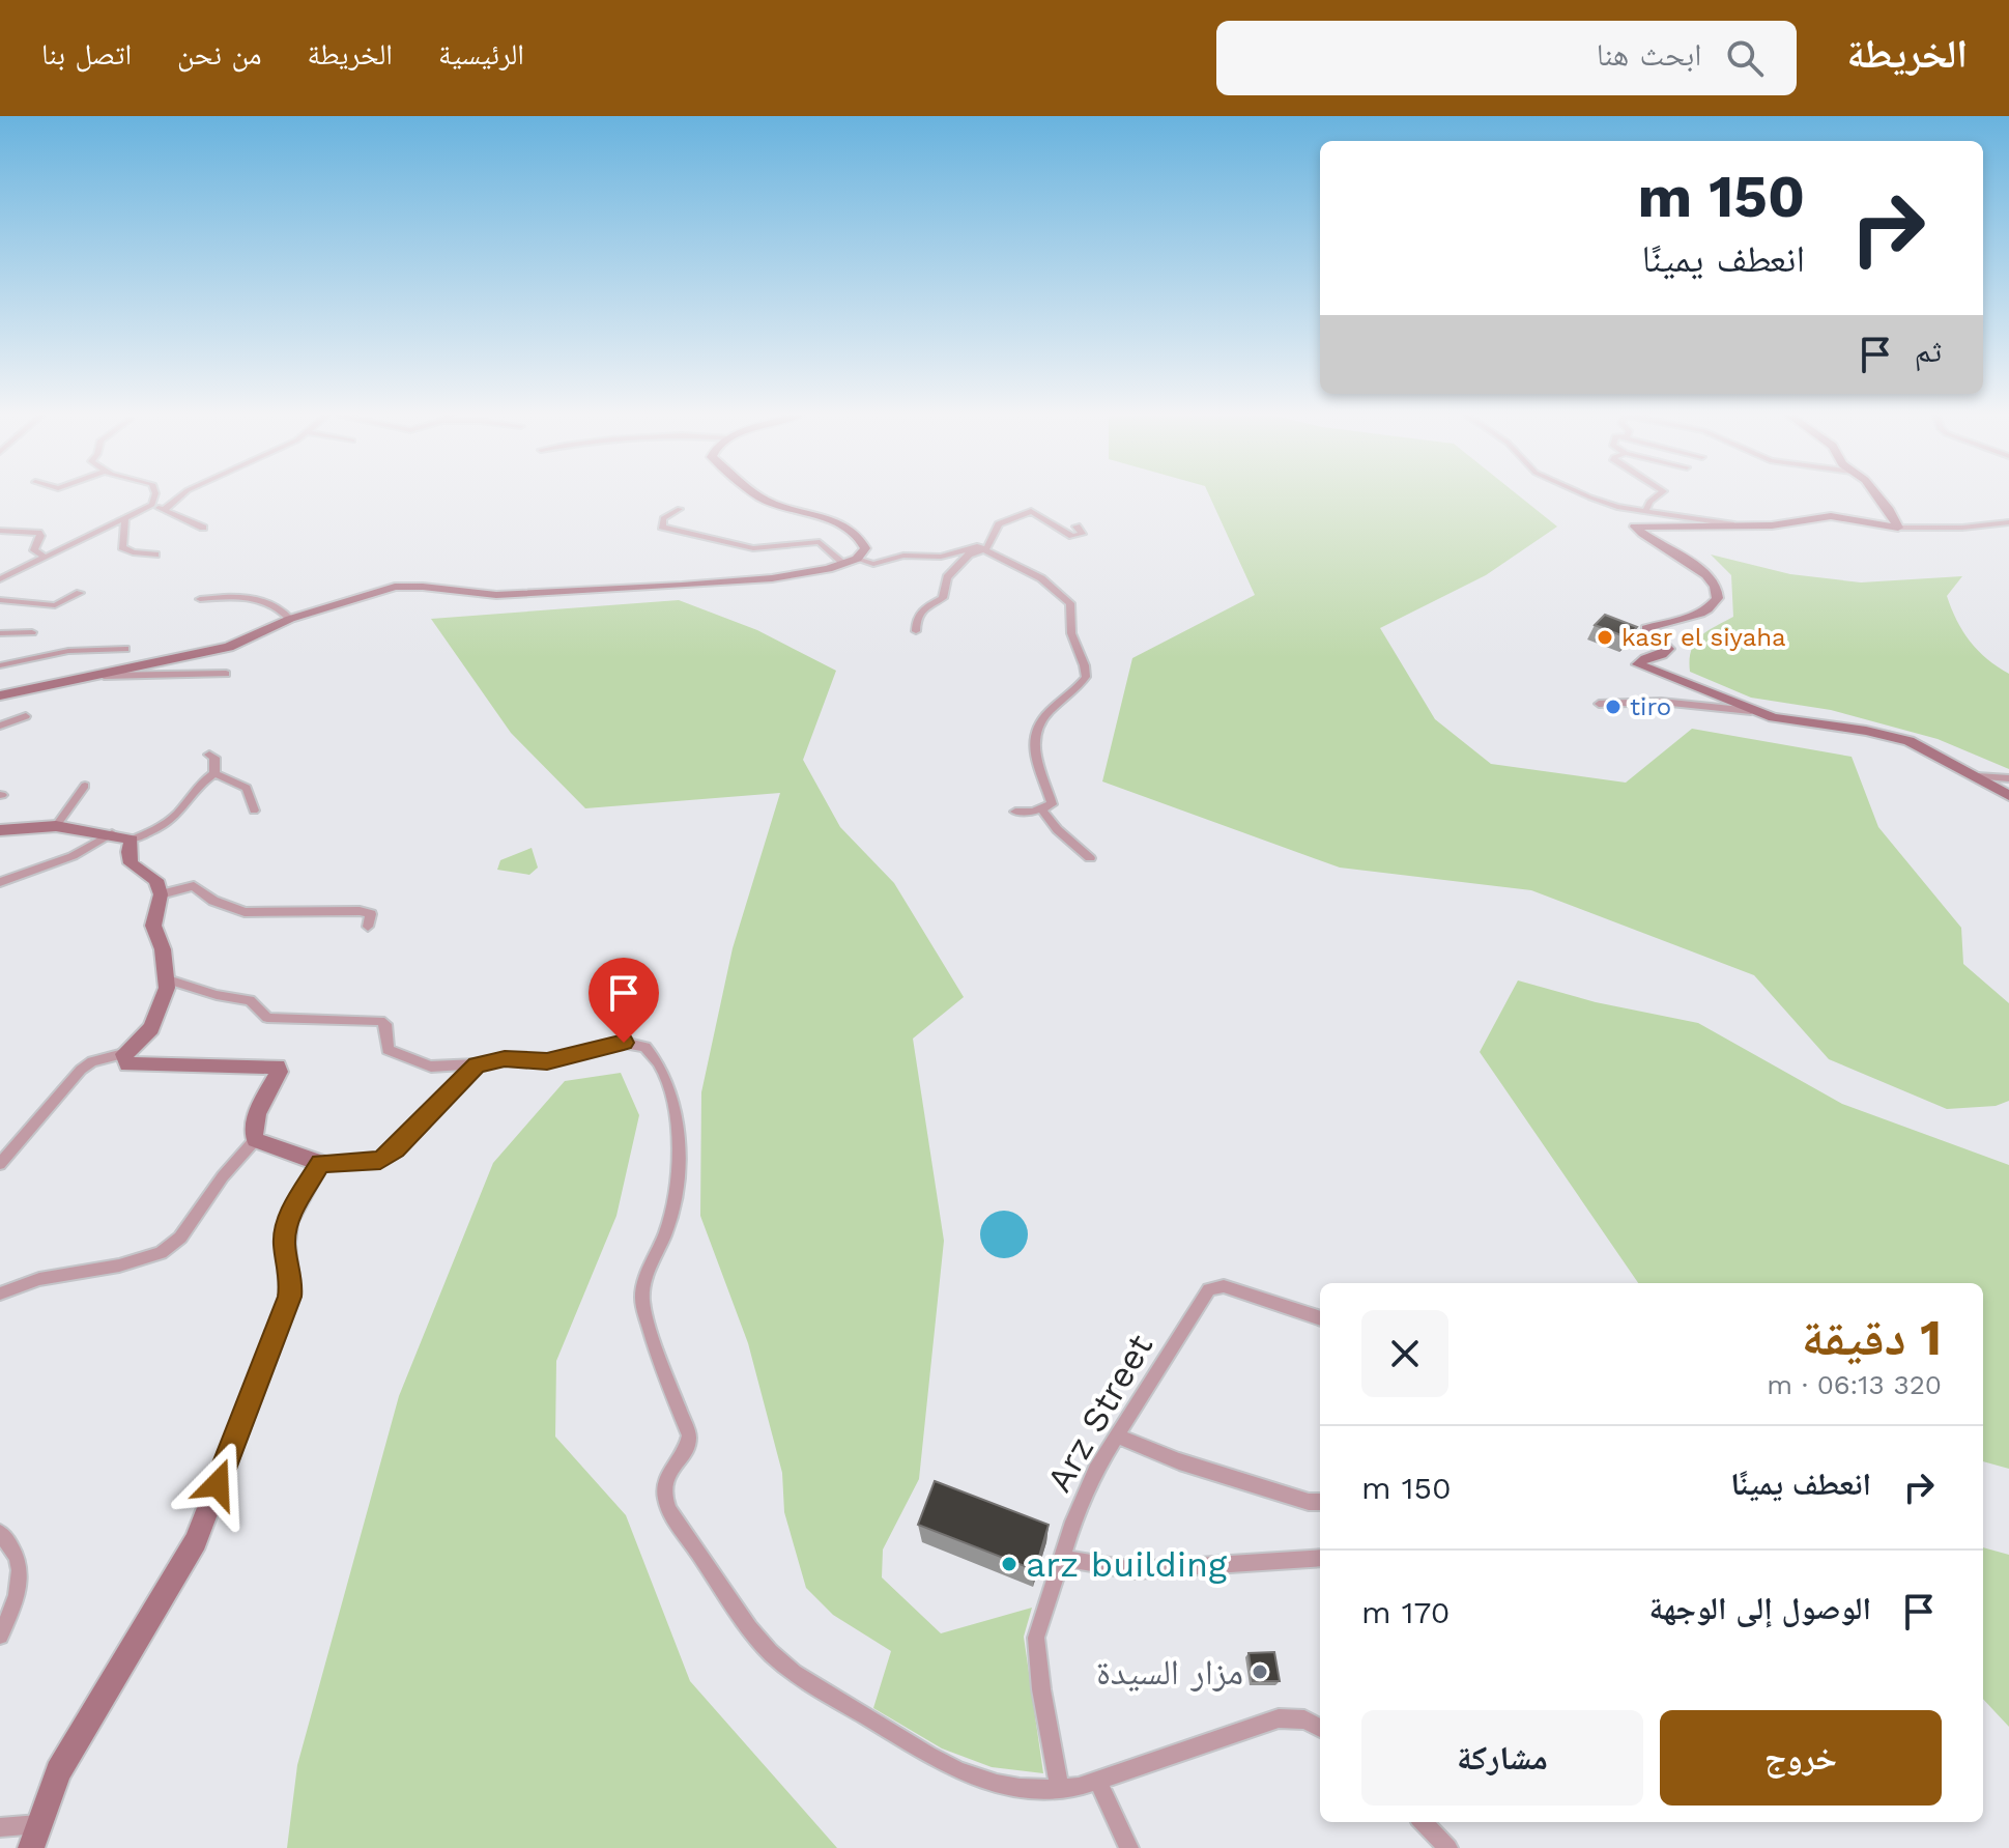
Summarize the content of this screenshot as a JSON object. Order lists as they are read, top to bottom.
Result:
{
  "streets": {
    "street": ["Arz Street"]
  },
  "places": [
    "kasr el siyaha",
    "tiro",
    "arz building",
    "مزار السيدة"
  ],
  "page": {
    "header": "الخريطة",
    "search": "ابحث هنا",
    "nav": [
      "الرئيسية",
      "الخريطة",
      "من نحن",
      "اتصل بنا"
    ],
    "turn": ["150 m", "انعطف يمينًا"],
    "then": "ثم",
    "heading": ["1 دقيقة", "320 m · 06:13"],
    "list": [
      {
        "name": "انعطف يمينًا",
        "value": "150 m"
      },
      {
        "name": "الوصول إلى الوجهة",
        "value": "170 m"
      }
    ],
    "buttons": ["خروج", "مشاركة"]
  }
}
